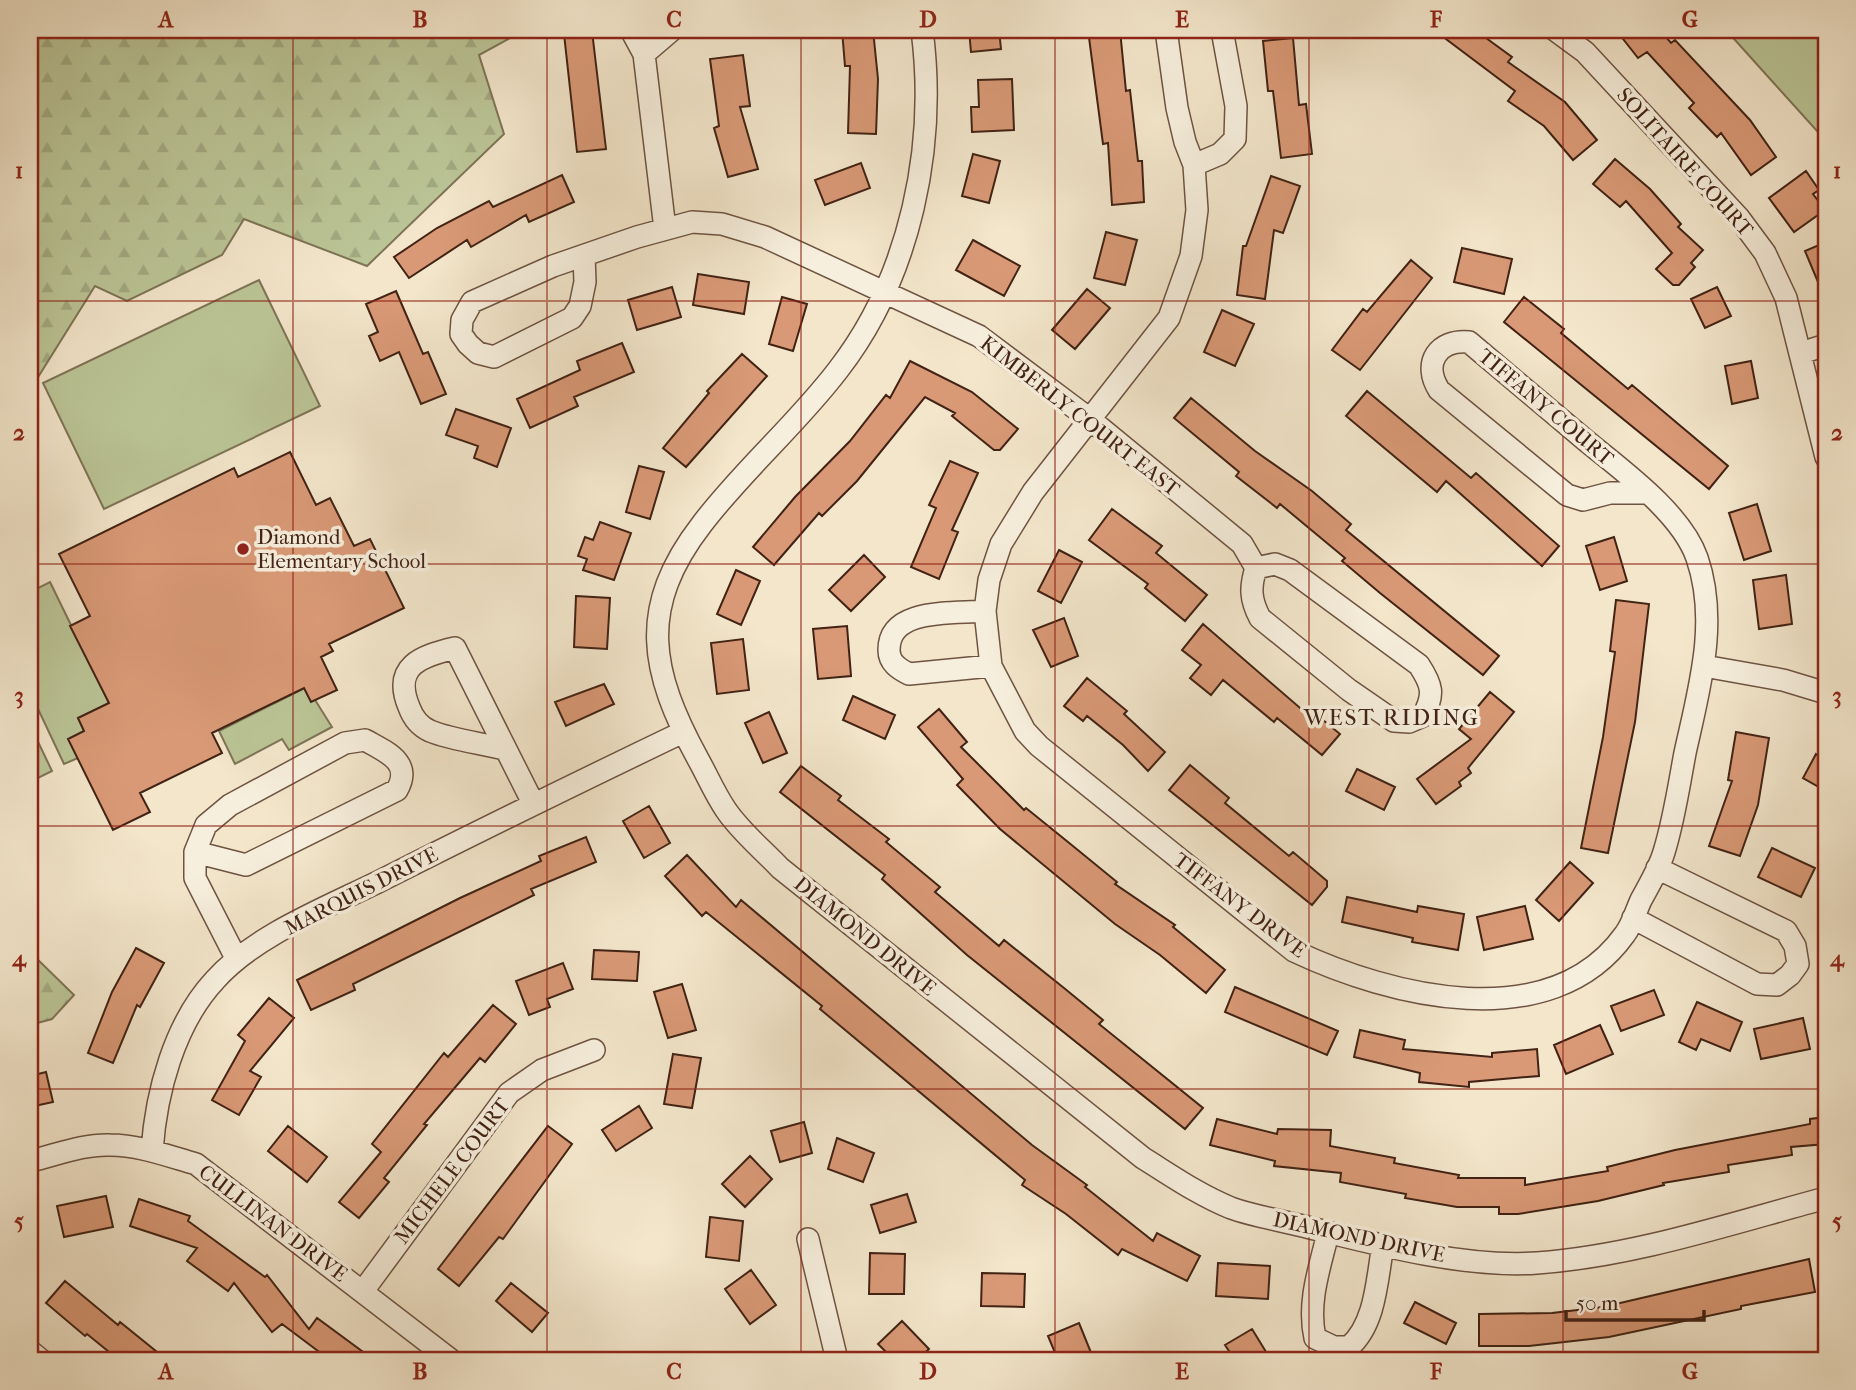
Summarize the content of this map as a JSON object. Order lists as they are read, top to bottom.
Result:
{
  "streets": {
    "street": [
      "SOLITAIRE COURT",
      "TIFFANY COURT",
      "KIMBERLY COURT EAST",
      "MARQUIS DRIVE",
      "TIFFANY DRIVE",
      "DIAMOND DRIVE",
      "MICHELE COURT",
      "CULLINAN DRIVE"
    ]
  },
  "crossings": [
    ["TIFFANY COURT", "TIFFANY DRIVE"],
    ["KIMBERLY COURT EAST", "TIFFANY DRIVE"],
    ["KIMBERLY COURT EAST", "DIAMOND DRIVE"],
    ["MARQUIS DRIVE", "DIAMOND DRIVE"],
    ["MARQUIS DRIVE", "CULLINAN DRIVE"],
    ["MICHELE COURT", "CULLINAN DRIVE"]
  ],
  "districts": ["WEST RIDING"],
  "places": ["Diamond Elementary School"],
  "scale_bar": "50 m",
  "grid": {
    "columns": [
      "A",
      "B",
      "C",
      "D",
      "E",
      "F",
      "G"
    ],
    "rows": [
      "1",
      "2",
      "3",
      "4",
      "5"
    ]
  }
}
